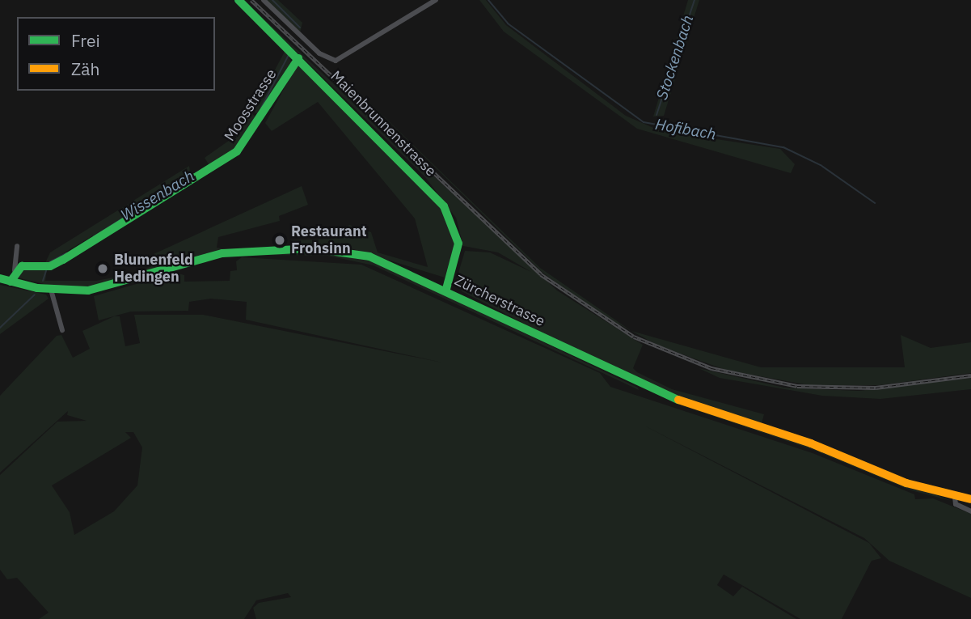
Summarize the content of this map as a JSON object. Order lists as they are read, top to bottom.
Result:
{
  "streets": {
    "main road": ["Moosstrasse", "Maienbrunnenstrasse", "Zürcherstrasse"]
  },
  "crossings": [
    ["Moosstrasse", "Maienbrunnenstrasse"],
    ["Maienbrunnenstrasse", "Zürcherstrasse"]
  ],
  "water": ["Stockenbach", "Hofibach", "Wissenbach"],
  "places": ["Restaurant Frohsinn", "Blumenfeld Hedingen"],
  "legend": ["Frei", "Zäh"]
}
